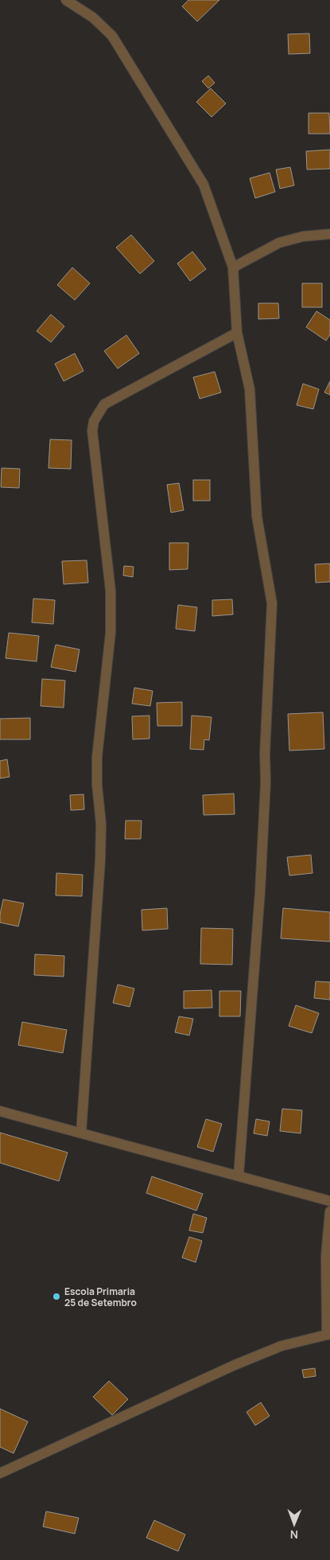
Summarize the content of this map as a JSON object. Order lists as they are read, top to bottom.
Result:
{
  "places": ["Escola Primaria 25 de Setembro"],
  "north": "bottom"
}
